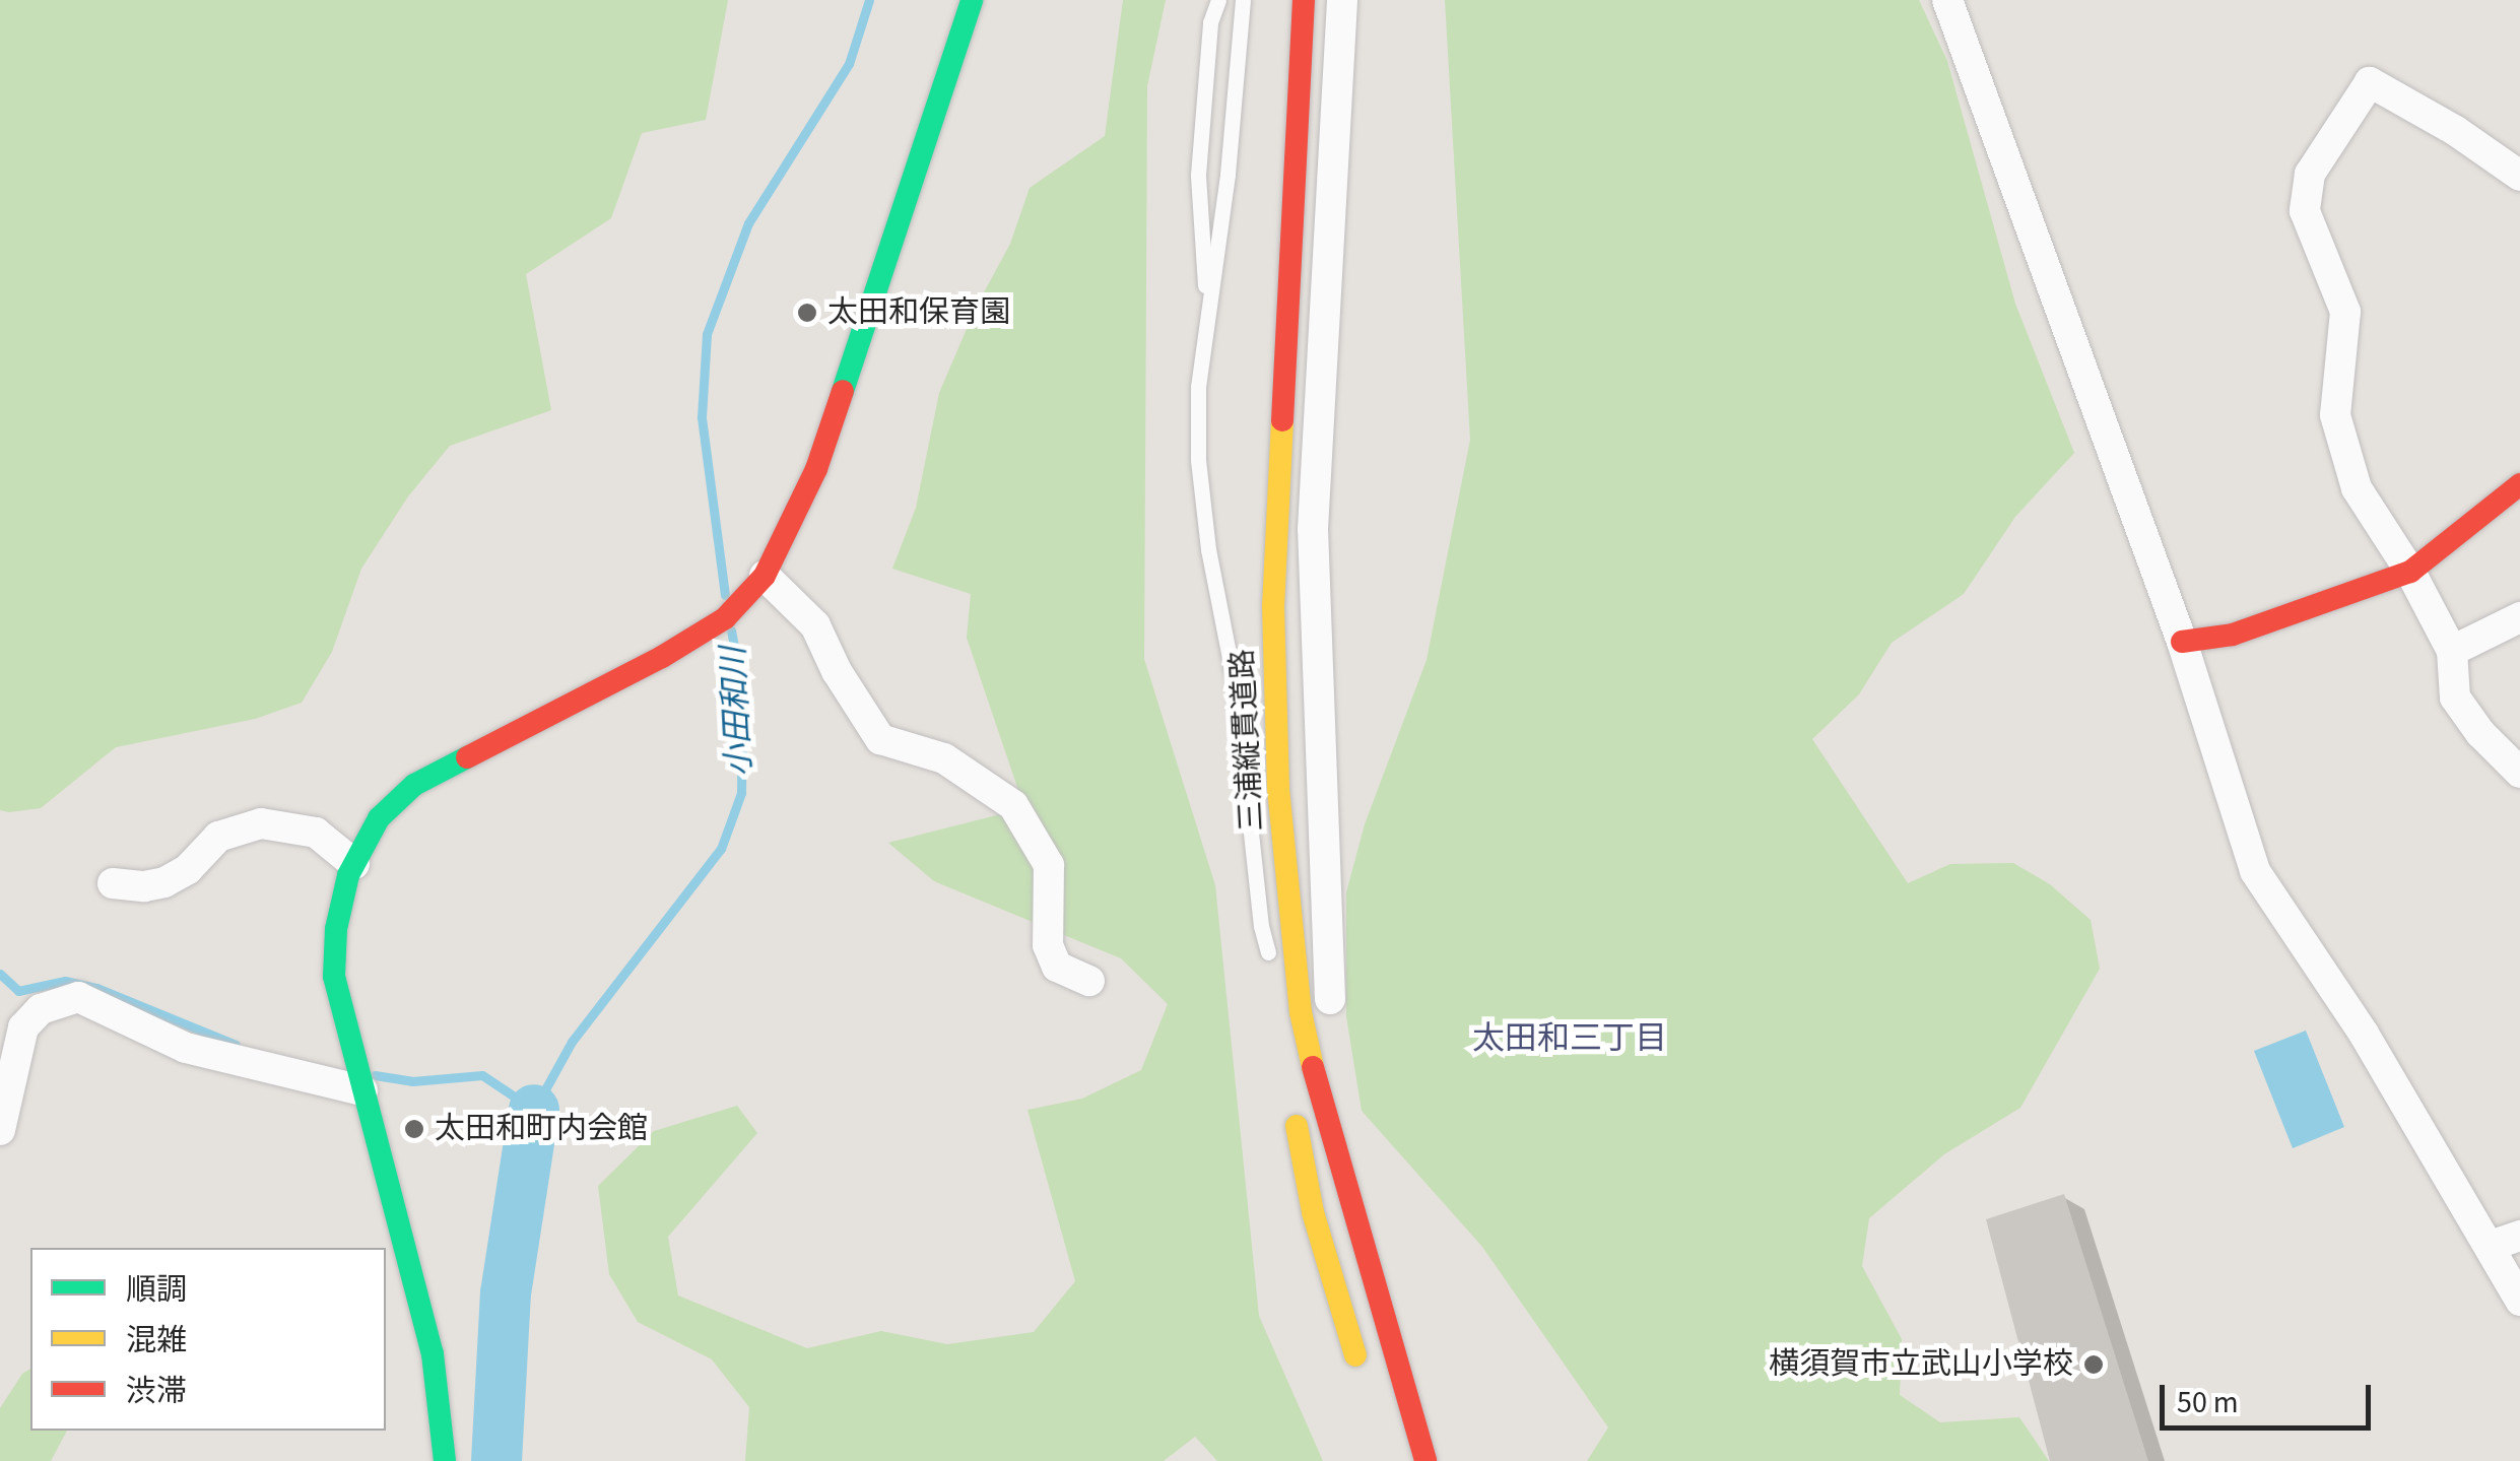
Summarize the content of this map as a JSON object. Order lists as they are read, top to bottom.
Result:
{
  "streets": {
    "main road": ["三浦縦貫道路"]
  },
  "districts": ["太田和三丁目"],
  "water": ["小田和川"],
  "places": ["太田和保育園", "太田和町内会館", "横須賀市立武山小学校"],
  "legend": ["順調", "混雑", "渋滞"],
  "scale_bar": "50 m"
}
